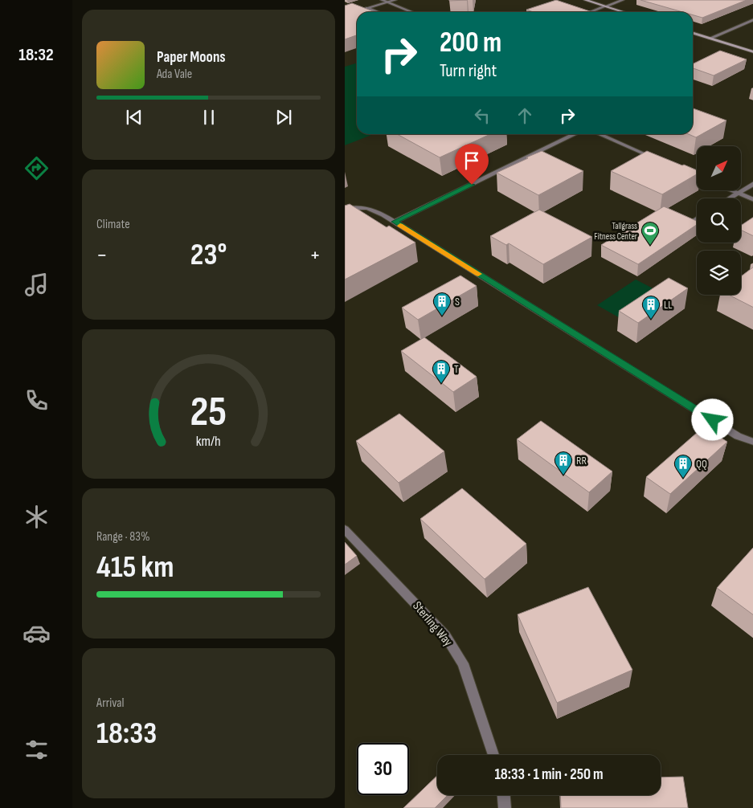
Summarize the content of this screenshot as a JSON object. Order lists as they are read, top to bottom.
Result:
{
  "streets": {
    "street": ["Sterling Way"]
  },
  "places": {
    "sports": ["Tallgrass Fitness Center"],
    "building": [
      "S",
      "LL",
      "T",
      "RR",
      "QQ"
    ]
  },
  "north": "top right",
  "page": {
    "tabs": "18:32",
    "turn": ["200 m", "Turn right"],
    "song": ["Paper Moons", "Ada Vale"],
    "tile": [
      "Climate",
      ["Range · 83%", "415 km"],
      ["Arrival", "18:33"]
    ],
    "heat": ["−", "23°", "+"],
    "limit": "30",
    "trip": "18:33 · 1 min · 250 m",
    "gauge": ["25", "km/h"]
  }
}
